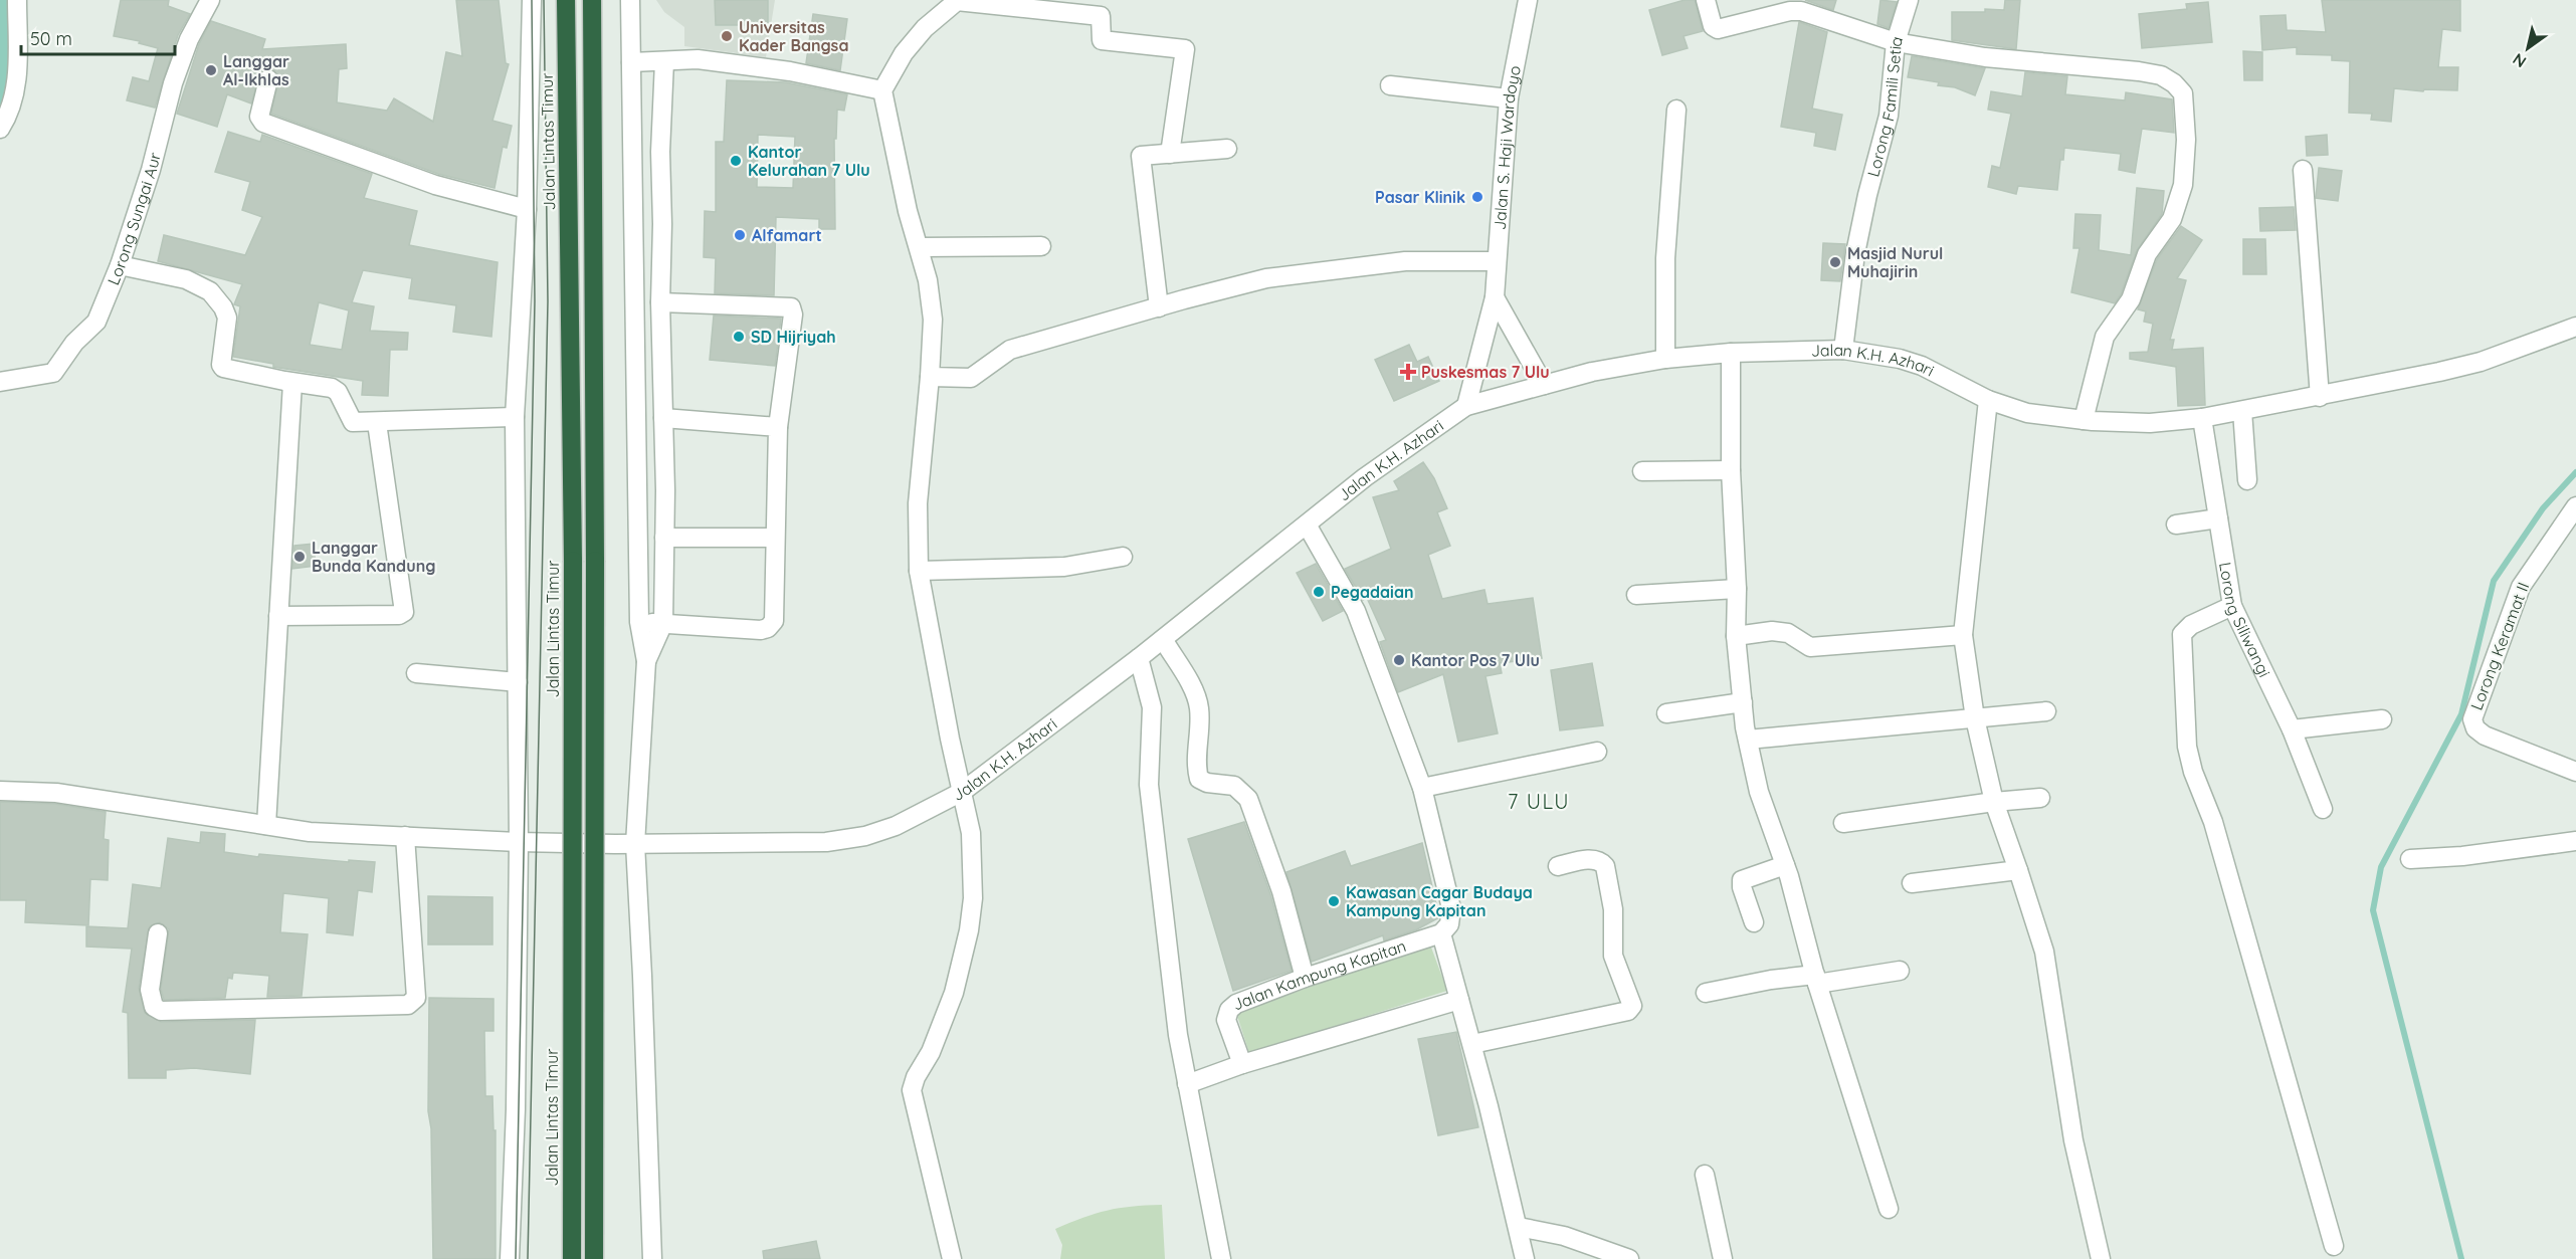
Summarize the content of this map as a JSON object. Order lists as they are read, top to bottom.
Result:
{
  "streets": {
    "highway": ["Jalan Lintas Timur"],
    "street": [
      "Lorong Famili Setia",
      "Jalan S. Haji Wardoyo",
      "Lorong Sungai Aur",
      "Jalan K.H. Azhari",
      "Lorong Siliwangi",
      "Lorong Keramat II",
      "Jalan Kampung Kapitan"
    ]
  },
  "crossings": [
    ["Lorong Famili Setia", "Jalan K.H. Azhari"],
    ["Jalan S. Haji Wardoyo", "Jalan K.H. Azhari"],
    ["Jalan K.H. Azhari", "Lorong Siliwangi"]
  ],
  "districts": ["7 ULU"],
  "places": {
    "other": [
      "Universitas Kader Bangsa",
      "Langgar Al-Ikhlas",
      "Kantor Kelurahan 7 Ulu",
      "Pasar Klinik",
      "Alfamart",
      "Masjid Nurul Muhajirin",
      "SD Hijriyah",
      "Langgar Bunda Kandung",
      "Pegadaian",
      "Kantor Pos 7 Ulu",
      "Kawasan Cagar Budaya Kampung Kapitan"
    ],
    "health": ["Puskesmas 7 Ulu"]
  },
  "scale_bar": "50 m",
  "north": "bottom left"
}
